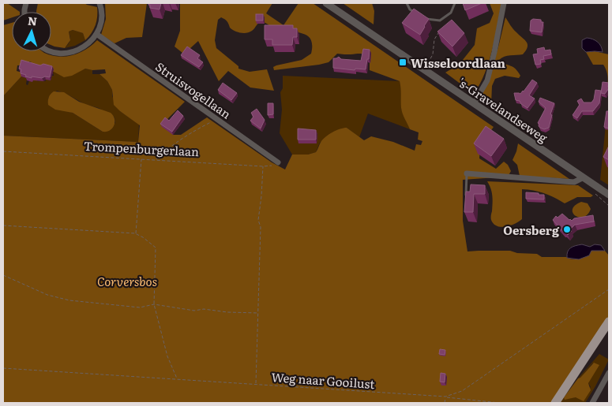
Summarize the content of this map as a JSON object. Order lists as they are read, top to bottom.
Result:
{
  "streets": {
    "street": ["Struisvogellaan", "'s-Gravelandseweg"],
    "path": ["Trompenburgerlaan", "Weg naar Gooilust"]
  },
  "crossings": [
    ["Struisvogellaan", "Trompenburgerlaan"]
  ],
  "parks": ["Corversbos"],
  "places": {
    "transit": ["Wisseloordlaan"],
    "other": ["Oersberg"]
  },
  "north": "top"
}
